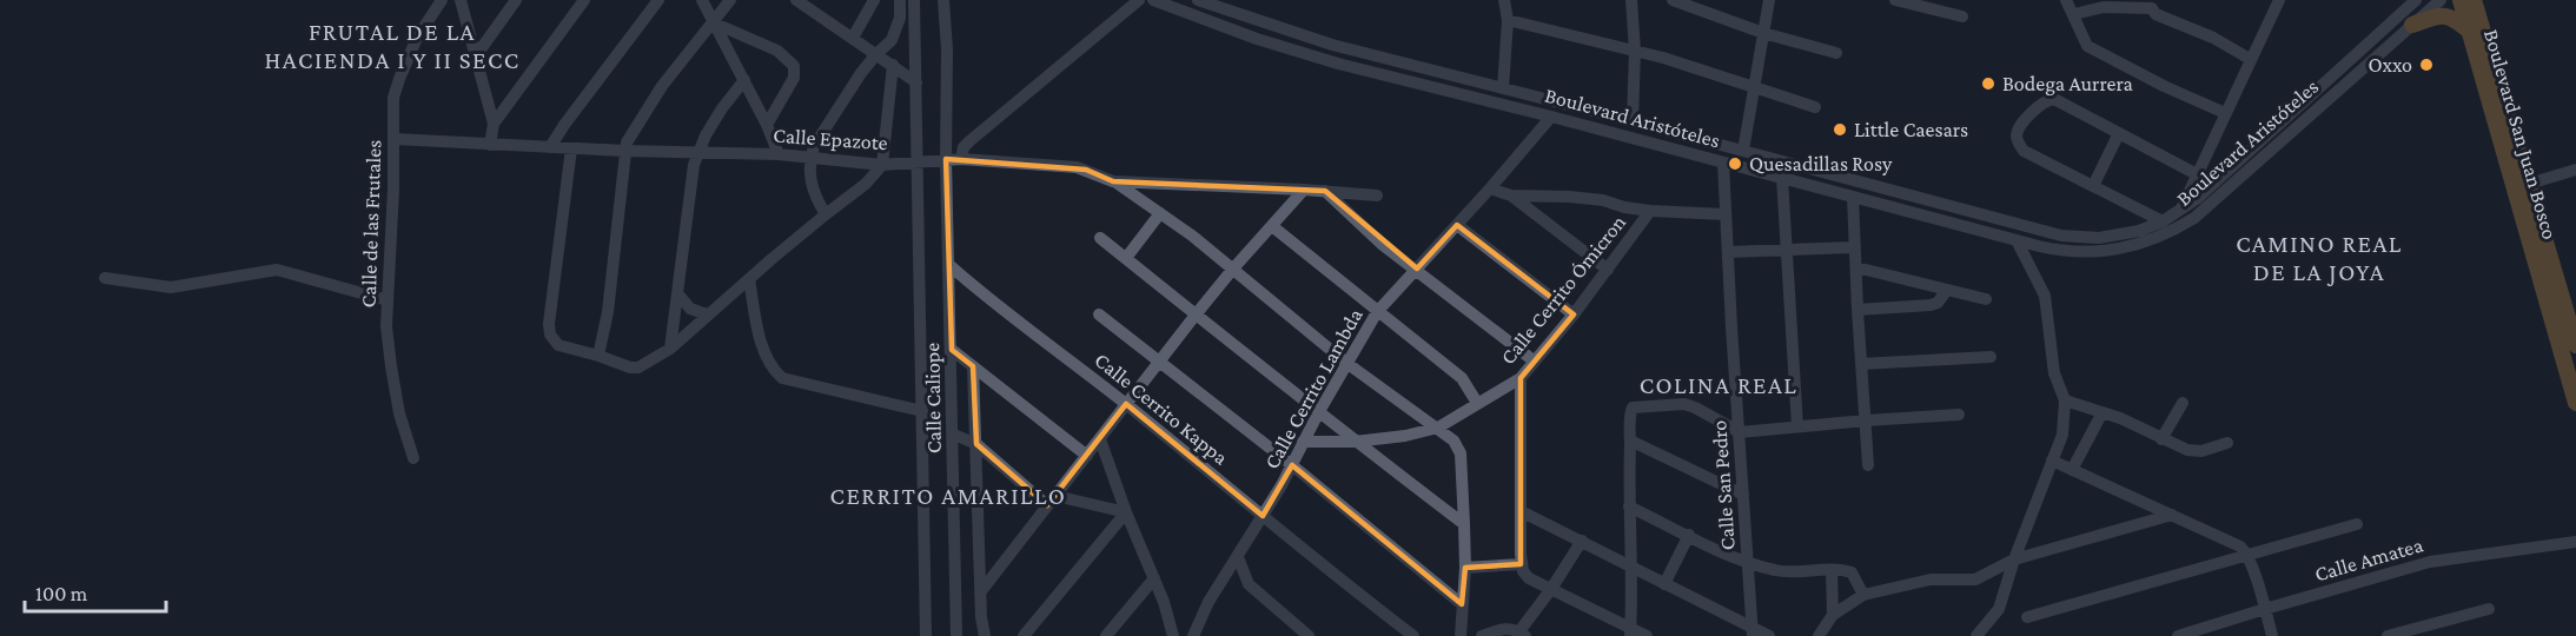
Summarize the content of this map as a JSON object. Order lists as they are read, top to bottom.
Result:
{
  "streets": {
    "main road": ["Boulevard San Juan Bosco"],
    "street": [
      "Boulevard Aristóteles",
      "Calle Epazote",
      "Calle de las Frutales",
      "Calle Cerrito Ómicron",
      "Calle Cerrito Lambda",
      "Calle Caliope",
      "Calle Cerrito Kappa",
      "Calle San Pedro",
      "Calle Amatea"
    ]
  },
  "crossings": [
    ["Boulevard Aristóteles", "Calle Cerrito Lambda"],
    ["Boulevard Aristóteles", "Calle San Pedro"],
    ["Calle Epazote", "Calle de las Frutales"],
    ["Calle Epazote", "Calle Caliope"],
    ["Calle Cerrito Ómicron", "Calle Cerrito Lambda"],
    ["Calle Cerrito Lambda", "Calle Cerrito Kappa"],
    ["Calle Caliope", "Calle Cerrito Kappa"]
  ],
  "districts": [
    "FRUTAL DE LA HACIENDA I Y II SECC",
    "CAMINO REAL DE LA JOYA",
    "COLINA REAL",
    "CERRITO AMARILLO"
  ],
  "places": [
    "Oxxo",
    "Bodega Aurrera",
    "Little Caesars",
    "Quesadillas Rosy"
  ],
  "scale_bar": "100 m"
}
